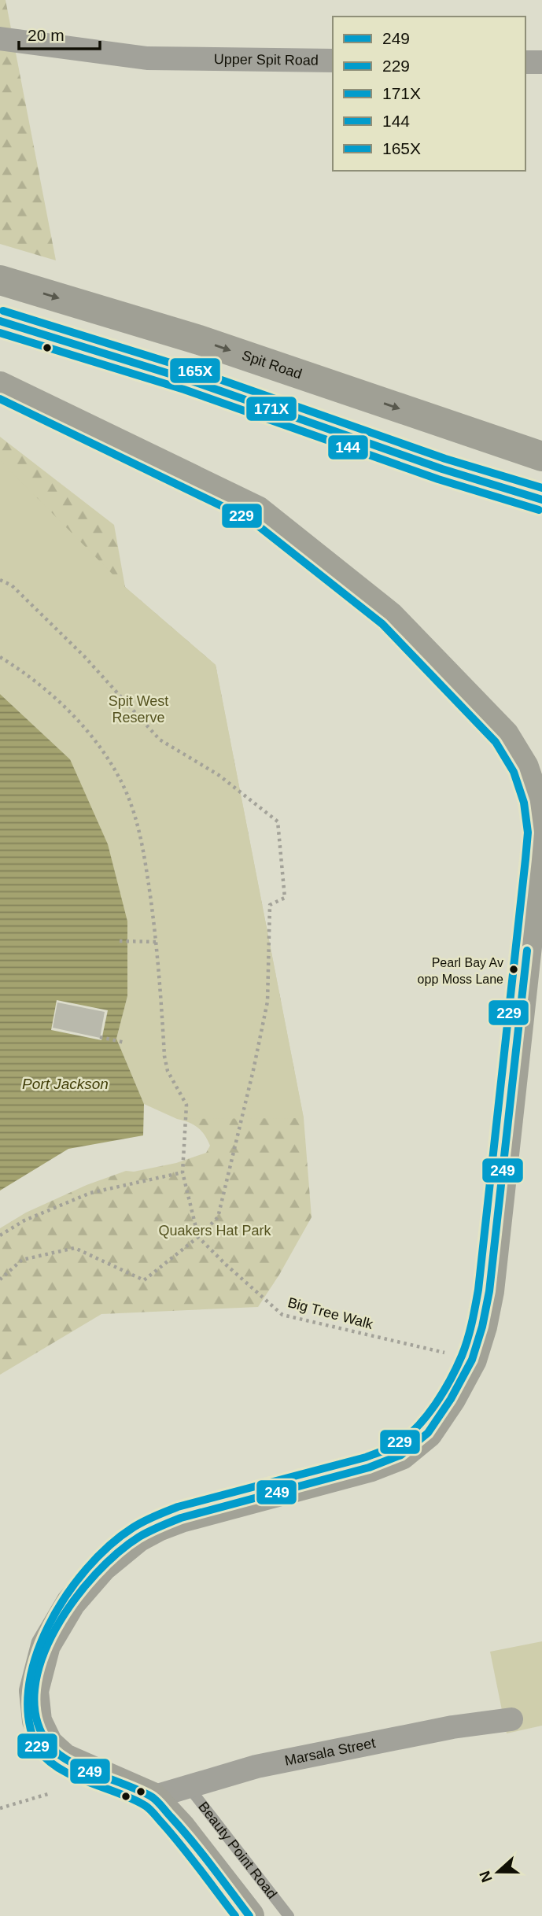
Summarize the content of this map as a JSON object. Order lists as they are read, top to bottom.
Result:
{
  "streets": {
    "highway": ["Spit Road"],
    "street": ["Upper Spit Road", "Marsala Street"],
    "lane": ["Beauty Point Road"],
    "path": ["Big Tree Walk"]
  },
  "crossings": [
    ["Marsala Street", "Beauty Point Road"]
  ],
  "water": ["Port Jackson"],
  "parks": ["Spit West Reserve", "Quakers Hat Park"],
  "places": ["Pearl Bay Av opp Moss Lane"],
  "lines": [
    "transit line 165X",
    "transit line 171X",
    "transit line 144",
    "transit line 229",
    "transit line 249"
  ],
  "legend": [
    "249",
    "229",
    "171X",
    "144",
    "165X"
  ],
  "scale_bar": "20 m",
  "north": "left"
}
